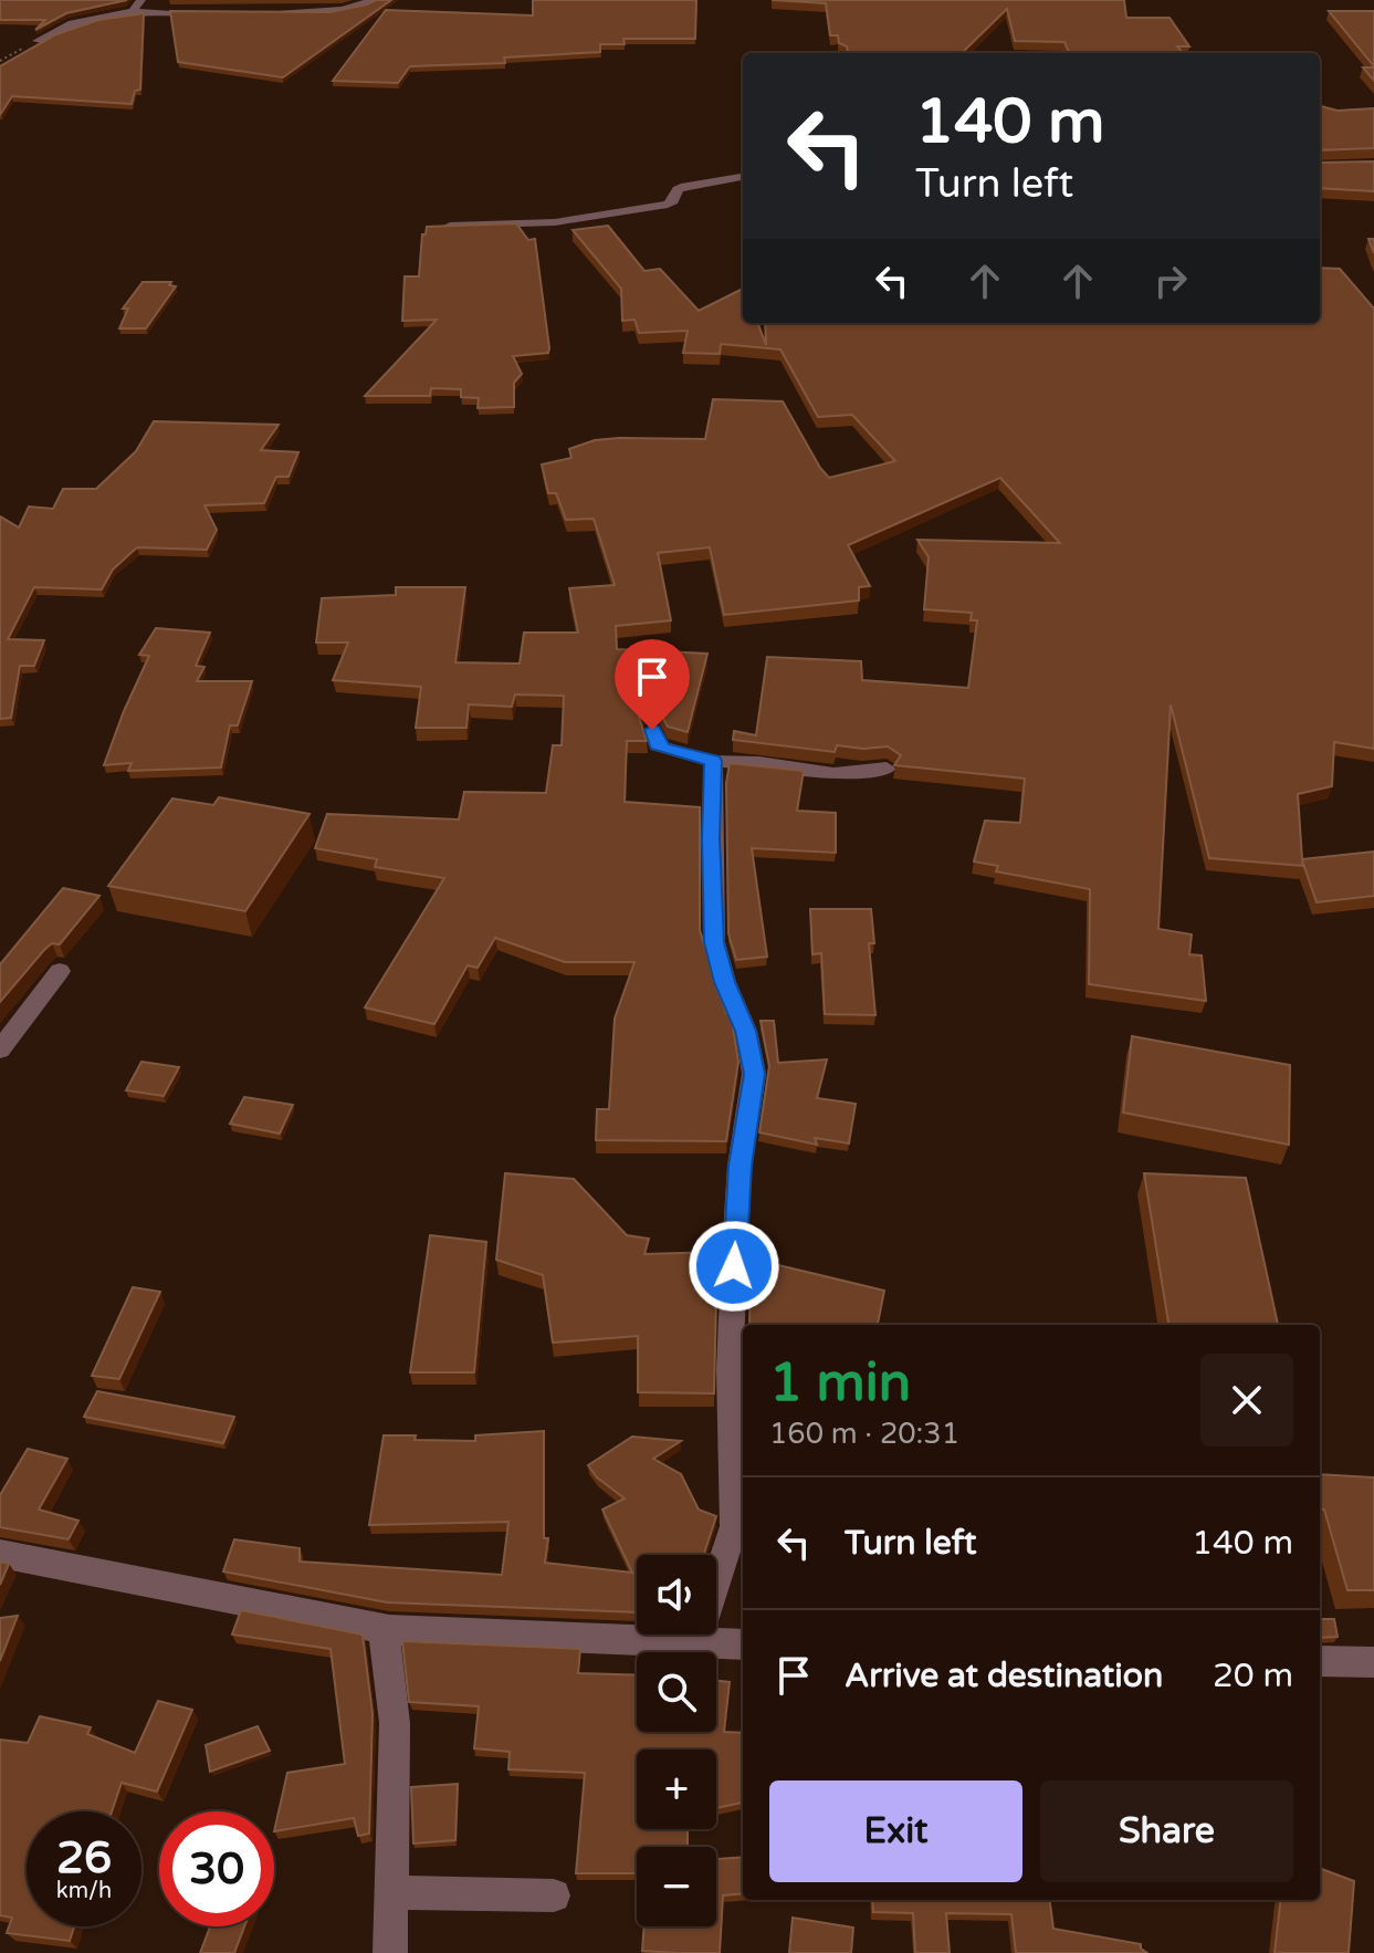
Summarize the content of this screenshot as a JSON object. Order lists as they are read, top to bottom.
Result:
{
  "page": {
    "turn": ["140 m", "Turn left"],
    "heading": ["1 min", "160 m · 20:31"],
    "list": [
      {
        "name": "Turn left",
        "value": "140 m"
      },
      {
        "name": "Arrive at destination",
        "value": "20 m"
      }
    ],
    "map_buttons": ["+", "−"],
    "buttons": ["Exit", "Share"],
    "speed": "26 km/h",
    "limit": "30"
  }
}
